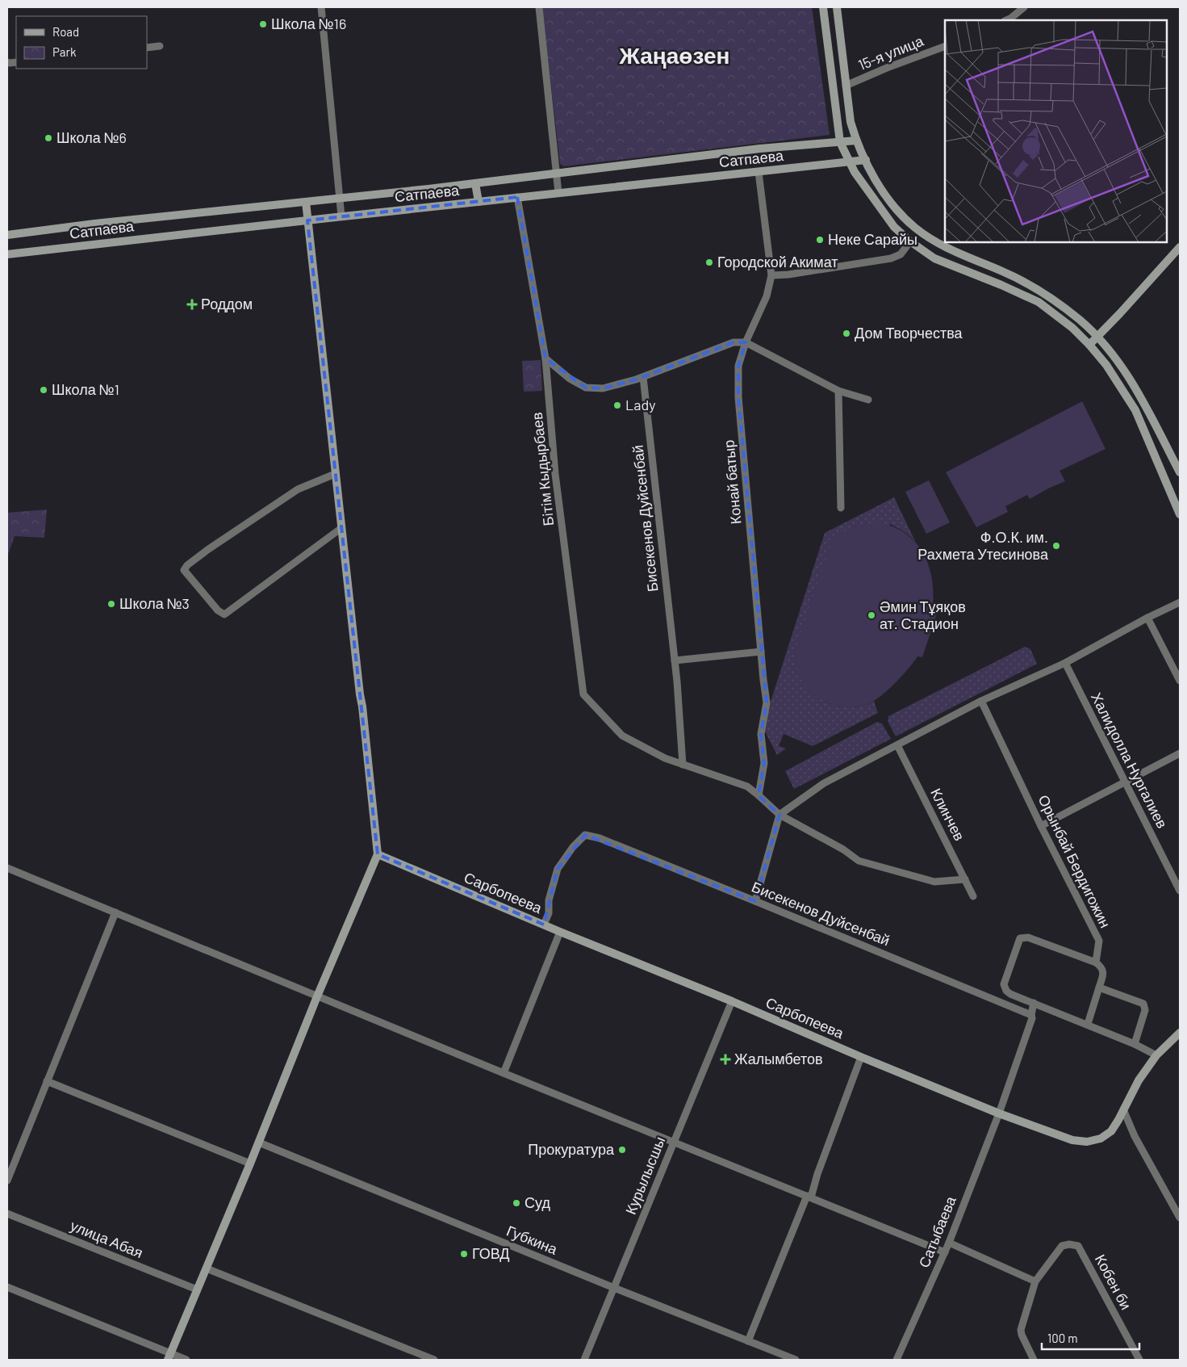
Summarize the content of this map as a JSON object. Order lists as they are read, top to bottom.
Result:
{
  "streets": {
    "street": [
      "15-я улица",
      "Сатпаева",
      "Бiтiм Кыдырбаев",
      "Конай батыр",
      "Бисекенов Дуйсенбай",
      "Халидолла Нургалиев",
      "Клинчев",
      "Орынбай Бердигожин",
      "Сарбопеева",
      "Курылысшы",
      "Сатыбаева",
      "улица Абая",
      "Губкина",
      "Кобен би"
    ]
  },
  "crossings": [
    ["Сатпаева", "Бiтiм Кыдырбаев"],
    ["Сатпаева", "Конай батыр"],
    ["Бiтiм Кыдырбаев", "Конай батыр"],
    ["Бiтiм Кыдырбаев", "Бисекенов Дуйсенбай"],
    ["Бiтiм Кыдырбаев", "Клинчев"],
    ["Бисекенов Дуйсенбай", "Сарбопеева"],
    ["Бисекенов Дуйсенбай", "Сатыбаева"],
    ["Сарбопеева", "Курылысшы"],
    ["Сарбопеева", "Сатыбаева"],
    ["Курылысшы", "Губкина"]
  ],
  "districts": ["Жаңаөзен"],
  "places": {
    "other": [
      "Школа №16",
      "Школа №6",
      "Неке Сарайы",
      "Городской Акимат",
      "Дом Творчества",
      "Школа №1",
      "Lady",
      "Ф.О.К. им. Рахмета Утесинова",
      "Школа №3",
      "Әмин Тұяқов ат. Стадион",
      "Прокуратура",
      "Суд",
      "ГОВД"
    ],
    "health": ["Роддом", "Жалымбетов"]
  },
  "legend": ["Road", "Park"],
  "scale_bar": "100 m"
}
